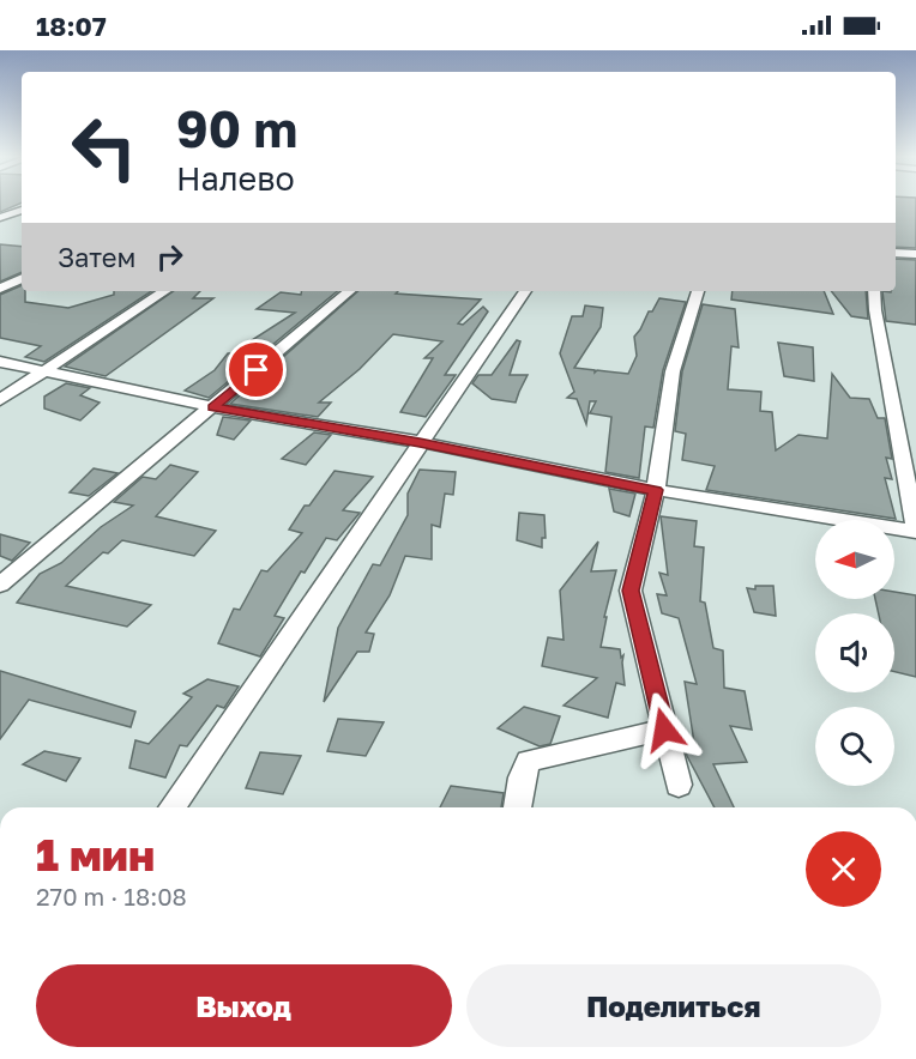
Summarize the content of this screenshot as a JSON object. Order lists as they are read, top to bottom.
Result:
{
  "north": "left",
  "page": {
    "status": "18:07",
    "turn": ["90 m", "Налево"],
    "then": "Затем",
    "heading": ["1 мин", "270 m · 18:08"],
    "buttons": ["Выход", "Поделиться"]
  }
}
